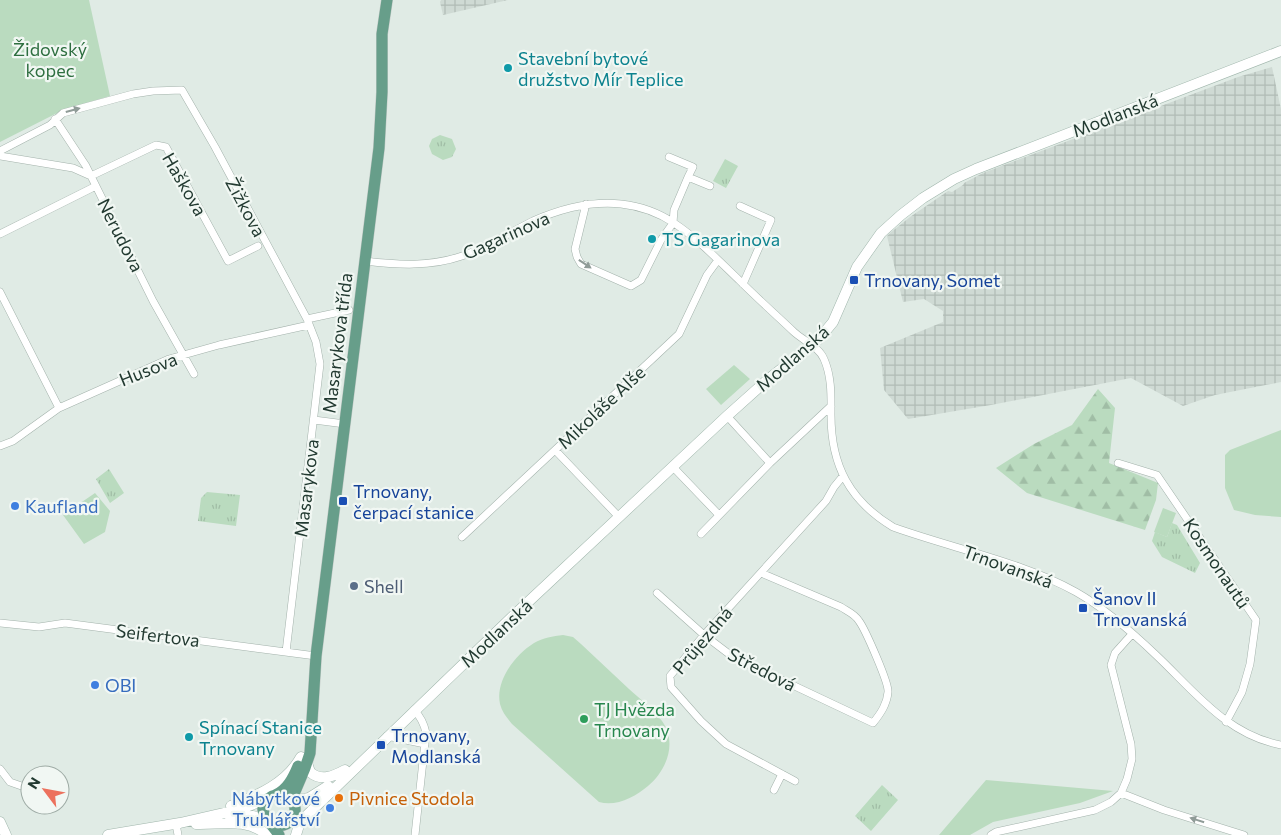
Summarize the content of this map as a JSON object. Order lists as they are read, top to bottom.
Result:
{
  "streets": {
    "main road": ["Masarykova třída"],
    "street": [
      "Modlanská",
      "Haškova",
      "Žižkova",
      "Nerudova",
      "Gagarinova",
      "Husova",
      "Mikoláše Alše",
      "Masarykova",
      "Kosmonautů",
      "Trnovanská",
      "Seifertova",
      "Průjezdná",
      "Středová"
    ]
  },
  "crossings": [
    ["Modlanská", "Gagarinova"],
    ["Modlanská", "Trnovanská"],
    ["Haškova", "Nerudova"],
    ["Žižkova", "Nerudova"],
    ["Žižkova", "Husova"],
    ["Žižkova", "Masarykova"],
    ["Nerudova", "Husova"],
    ["Gagarinova", "Masarykova třída"],
    ["Gagarinova", "Mikoláše Alše"],
    ["Gagarinova", "Trnovanská"],
    ["Masarykova třída", "Seifertova"],
    ["Husova", "Masarykova"],
    ["Masarykova", "Seifertova"],
    ["Kosmonautů", "Trnovanská"],
    ["Trnovanská", "Průjezdná"],
    ["Průjezdná", "Středová"]
  ],
  "one_way": ["Žižkova"],
  "parks": ["Židovský kopec"],
  "places": {
    "other": [
      "Stavební bytové družstvo Mír Teplice",
      "TS Gagarinova",
      "Kaufland",
      "Shell",
      "OBI",
      "TJ Hvězda Trnovany",
      "Spínací Stanice Trnovany",
      "Pivnice Stodola",
      "Nábytkové Truhlářství"
    ],
    "transit": [
      "Trnovany, Somet",
      "Trnovany, čerpací stanice",
      "Šanov II Trnovanská",
      "Trnovany, Modlanská"
    ]
  },
  "north": "top left"
}
